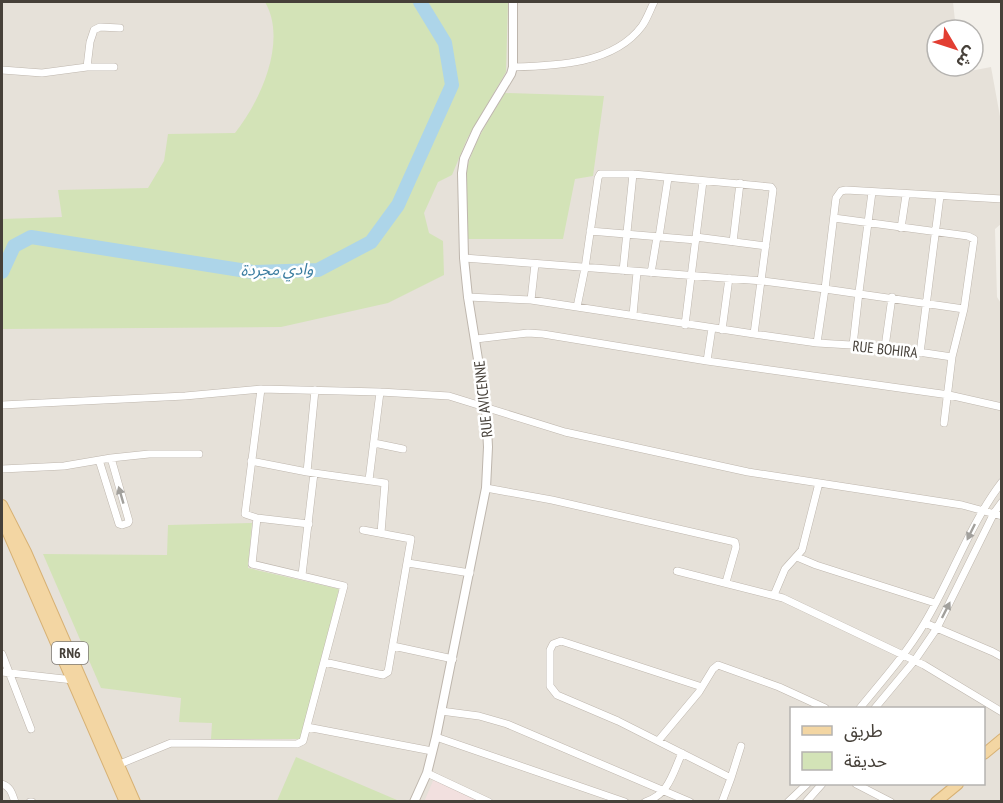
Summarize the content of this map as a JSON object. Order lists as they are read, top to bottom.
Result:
{
  "streets": {
    "main road": ["RN6"],
    "street": ["RUE BOHIRA", "RUE AVICENNE"]
  },
  "crossings": [
    ["RUE BOHIRA", "RUE AVICENNE"]
  ],
  "water": ["وادي مجردة"],
  "legend": ["طريق", "حديقة"],
  "north": "bottom right"
}
